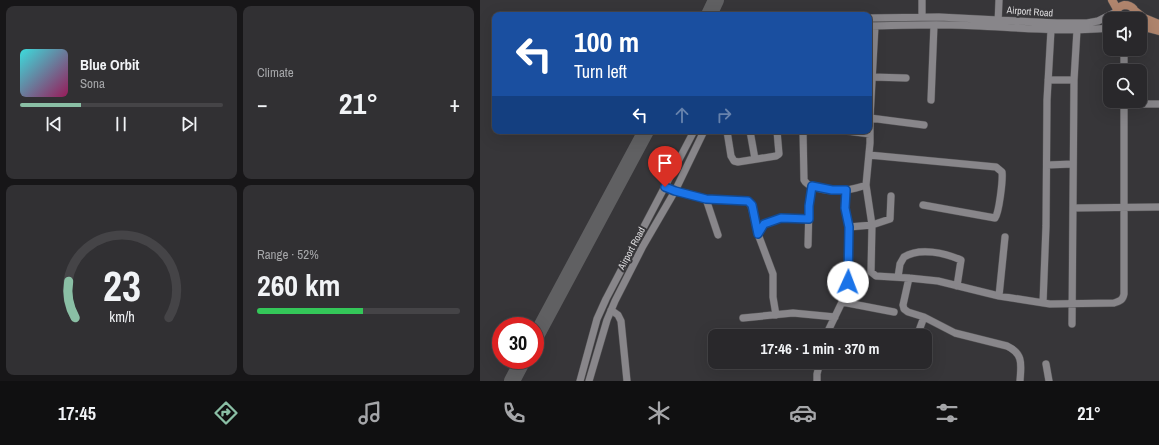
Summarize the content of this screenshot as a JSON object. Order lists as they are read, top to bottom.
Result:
{
  "streets": {
    "street": ["Airport Road"]
  },
  "page": {
    "tile": [
      "Climate",
      ["Range · 52%", "260 km"]
    ],
    "turn": ["100 m", "Turn left"],
    "song": ["Blue Orbit", "Sona"],
    "heat": ["−", "21°", "+"],
    "limit": "30",
    "trip": "17:46 · 1 min · 370 m",
    "tabs": ["17:45", "21°"],
    "gauge": ["23", "km/h"]
  }
}
